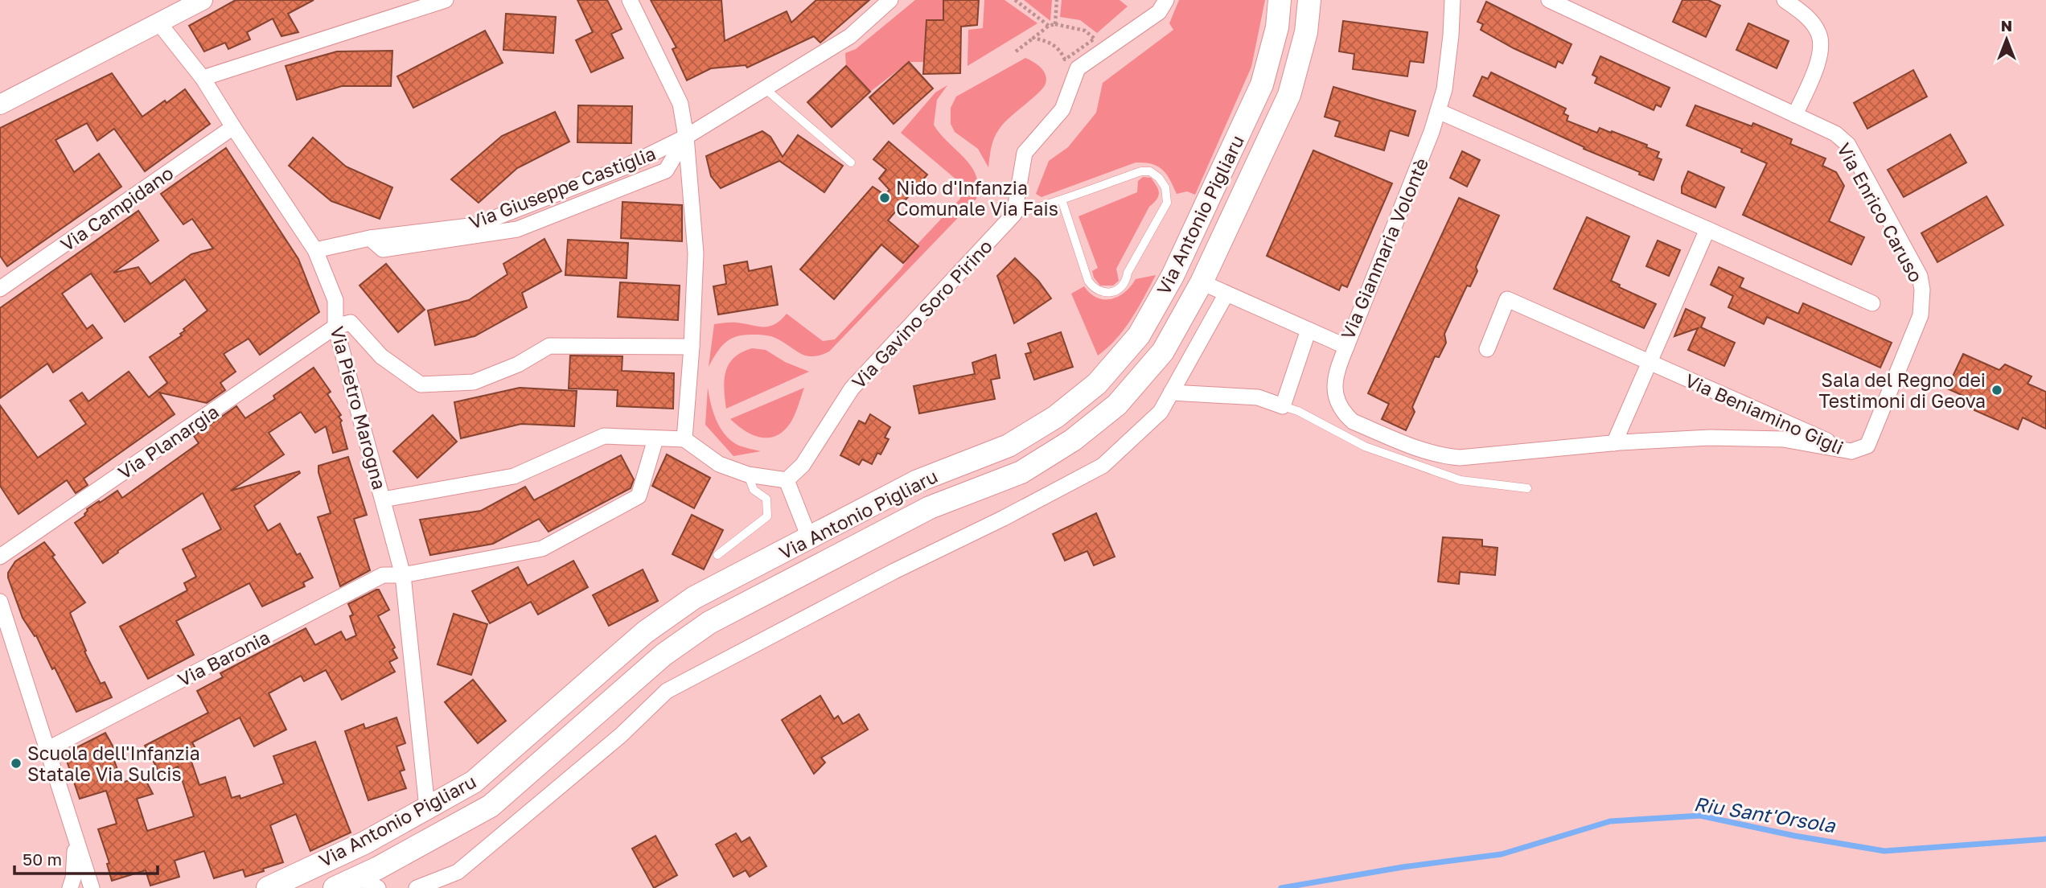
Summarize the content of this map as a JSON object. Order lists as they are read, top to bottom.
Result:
{
  "streets": {
    "main road": ["Via Antonio Pigliaru"],
    "street": [
      "Via Giuseppe Castiglia",
      "Via Campidano",
      "Via Enrico Caruso",
      "Via Gianmaria Volontè",
      "Via Gavino Soro Pirino",
      "Via Pietro Marogna",
      "Via Beniamino Gigli",
      "Via Planargia",
      "Via Baronia"
    ]
  },
  "crossings": [
    ["Via Giuseppe Castiglia", "Via Pietro Marogna"],
    ["Via Campidano", "Via Pietro Marogna"],
    ["Via Enrico Caruso", "Via Beniamino Gigli"],
    ["Via Antonio Pigliaru", "Via Gianmaria Volontè"],
    ["Via Antonio Pigliaru", "Via Pietro Marogna"],
    ["Via Gianmaria Volontè", "Via Beniamino Gigli"],
    ["Via Pietro Marogna", "Via Planargia"],
    ["Via Pietro Marogna", "Via Baronia"]
  ],
  "water": ["Riu Sant'Orsola"],
  "places": ["Nido d'Infanzia Comunale Via Fais", "Sala del Regno dei Testimoni di Geova", "Scuola dell'Infanzia Statale Via Sulcis"],
  "scale_bar": "50 m",
  "north": "top"
}
